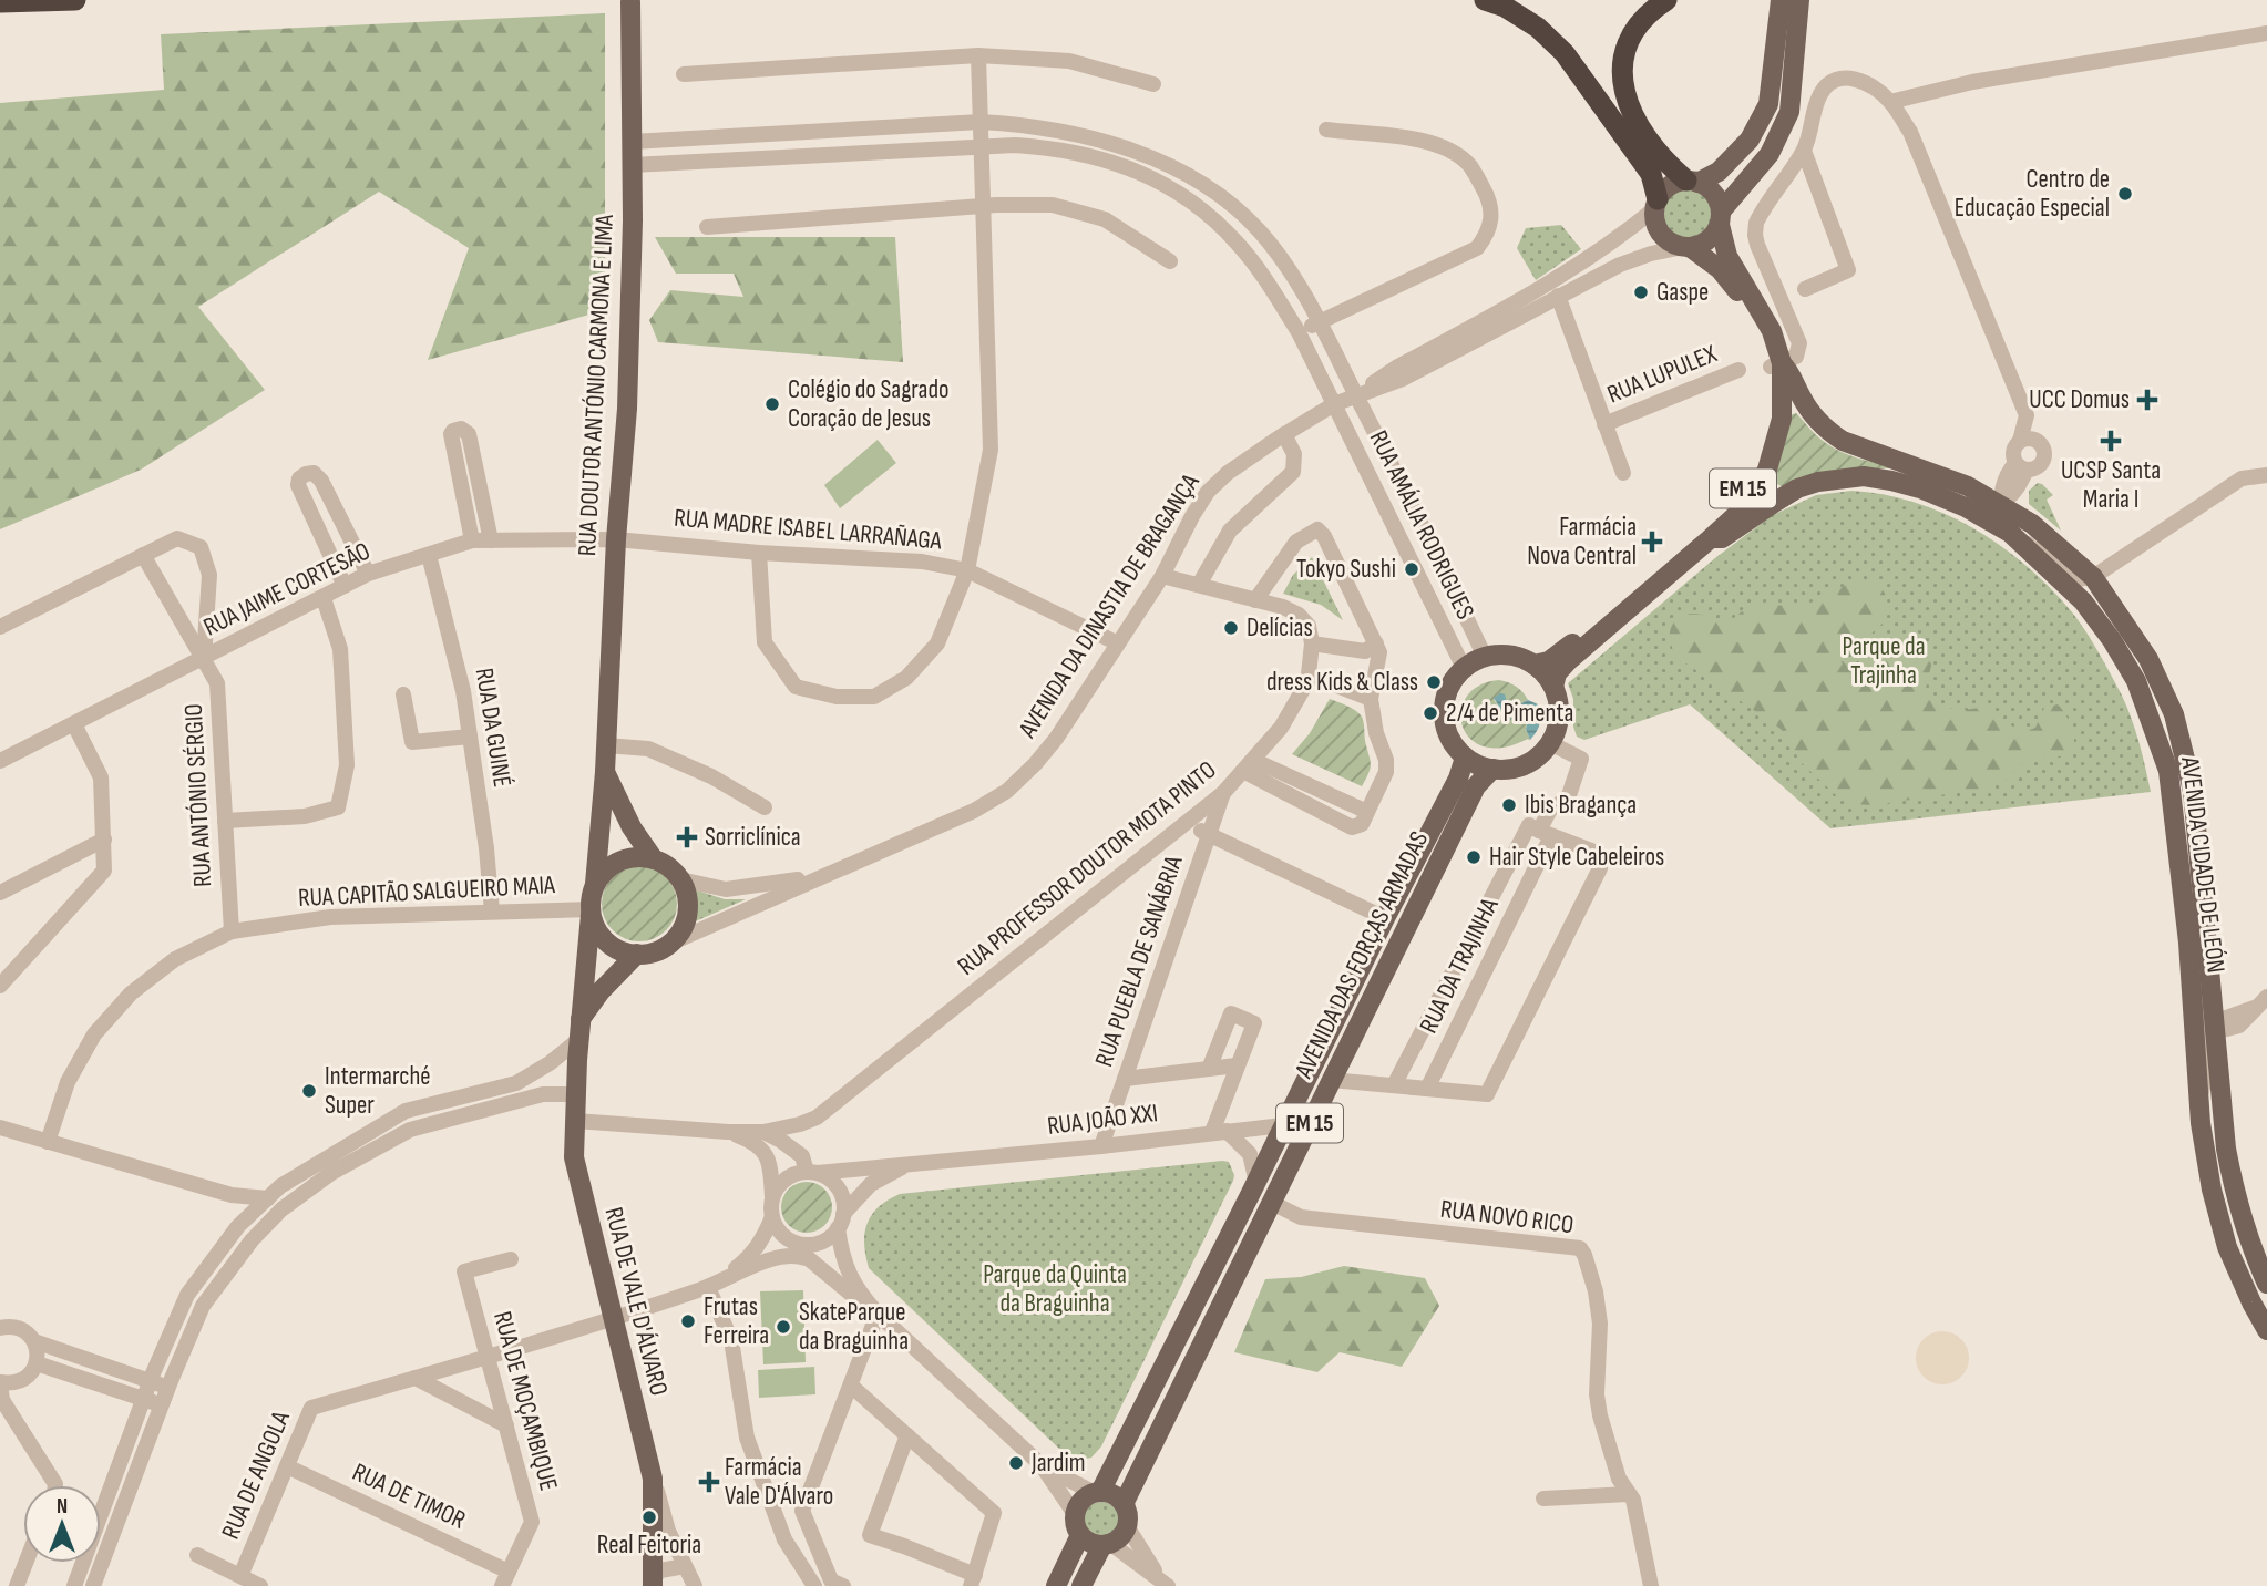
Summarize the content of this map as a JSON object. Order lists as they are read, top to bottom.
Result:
{
  "streets": {
    "main road": [
      "RUA DOUTOR ANTÓNIO CARMONA E LIMA",
      "EM 15",
      "AVENIDA CIDADE DE LEÓN",
      "AVENIDA DAS FORÇAS ARMADAS",
      "RUA DE VALE D'ÁLVARO"
    ],
    "street": [
      "RUA LUPULEX",
      "RUA AMÁLIA RODRIGUES",
      "RUA MADRE ISABEL LARRAÑAGA",
      "RUA JAIME CORTESÃO",
      "AVENIDA DA DINASTIA DE BRAGANÇA",
      "RUA DA GUINÉ",
      "RUA ANTÓNIO SÉRGIO",
      "RUA PROFESSOR DOUTOR MOTA PINTO",
      "RUA CAPITÃO SALGUEIRO MAIA",
      "RUA PUEBLA DE SANÁBRIA",
      "RUA DA TRAJINHA",
      "RUA JOÃO XXI",
      "RUA NOVO RICO",
      "RUA DE MOÇAMBIQUE",
      "RUA DE ANGOLA",
      "RUA DE TIMOR"
    ]
  },
  "crossings": [
    ["RUA LUPULEX", "AVENIDA DA DINASTIA DE BRAGANÇA"],
    ["RUA DOUTOR ANTÓNIO CARMONA E LIMA", "RUA AMÁLIA RODRIGUES"],
    ["RUA DOUTOR ANTÓNIO CARMONA E LIMA", "RUA MADRE ISABEL LARRAÑAGA"],
    ["RUA DOUTOR ANTÓNIO CARMONA E LIMA", "RUA JAIME CORTESÃO"],
    ["RUA DOUTOR ANTÓNIO CARMONA E LIMA", "RUA CAPITÃO SALGUEIRO MAIA"],
    ["RUA DOUTOR ANTÓNIO CARMONA E LIMA", "RUA DE VALE D'ÁLVARO"],
    ["EM 15", "RUA AMÁLIA RODRIGUES"],
    ["EM 15", "AVENIDA DA DINASTIA DE BRAGANÇA"],
    ["EM 15", "AVENIDA CIDADE DE LEÓN"],
    ["EM 15", "AVENIDA DAS FORÇAS ARMADAS"],
    ["RUA AMÁLIA RODRIGUES", "AVENIDA DA DINASTIA DE BRAGANÇA"],
    ["RUA AMÁLIA RODRIGUES", "AVENIDA DAS FORÇAS ARMADAS"],
    ["RUA MADRE ISABEL LARRAÑAGA", "RUA JAIME CORTESÃO"],
    ["RUA MADRE ISABEL LARRAÑAGA", "AVENIDA DA DINASTIA DE BRAGANÇA"],
    ["RUA JAIME CORTESÃO", "RUA DA GUINÉ"],
    ["RUA JAIME CORTESÃO", "RUA ANTÓNIO SÉRGIO"],
    ["RUA DA GUINÉ", "RUA CAPITÃO SALGUEIRO MAIA"],
    ["RUA ANTÓNIO SÉRGIO", "RUA CAPITÃO SALGUEIRO MAIA"],
    ["RUA PROFESSOR DOUTOR MOTA PINTO", "RUA PUEBLA DE SANÁBRIA"],
    ["RUA PROFESSOR DOUTOR MOTA PINTO", "RUA JOÃO XXI"],
    ["RUA CAPITÃO SALGUEIRO MAIA", "RUA DE VALE D'ÁLVARO"],
    ["AVENIDA DAS FORÇAS ARMADAS", "RUA JOÃO XXI"],
    ["AVENIDA DAS FORÇAS ARMADAS", "RUA NOVO RICO"],
    ["RUA PUEBLA DE SANÁBRIA", "RUA JOÃO XXI"],
    ["RUA DE VALE D'ÁLVARO", "RUA DE ANGOLA"],
    ["RUA DE MOÇAMBIQUE", "RUA DE ANGOLA"],
    ["RUA DE MOÇAMBIQUE", "RUA DE TIMOR"],
    ["RUA DE ANGOLA", "RUA DE TIMOR"]
  ],
  "parks": ["Parque da Trajinha", "Parque da Quinta da Braguinha"],
  "places": {
    "other": [
      "Centro de Educação Especial",
      "Gaspe",
      "Colégio do Sagrado Coração de Jesus",
      "Tokyo Sushi",
      "Delícias",
      "dress Kids & Class",
      "2/4 de Pimenta",
      "Ibis Bragança",
      "Hair Style Cabeleiros",
      "Intermarché Super",
      "Frutas Ferreira",
      "SkateParque da Braguinha",
      "Jardim",
      "Real Feitoria"
    ],
    "health": [
      "UCC Domus",
      "UCSP Santa Maria I",
      "Farmácia Nova Central",
      "Sorriclínica",
      "Farmácia Vale D'Álvaro"
    ]
  },
  "north": "top"
}
